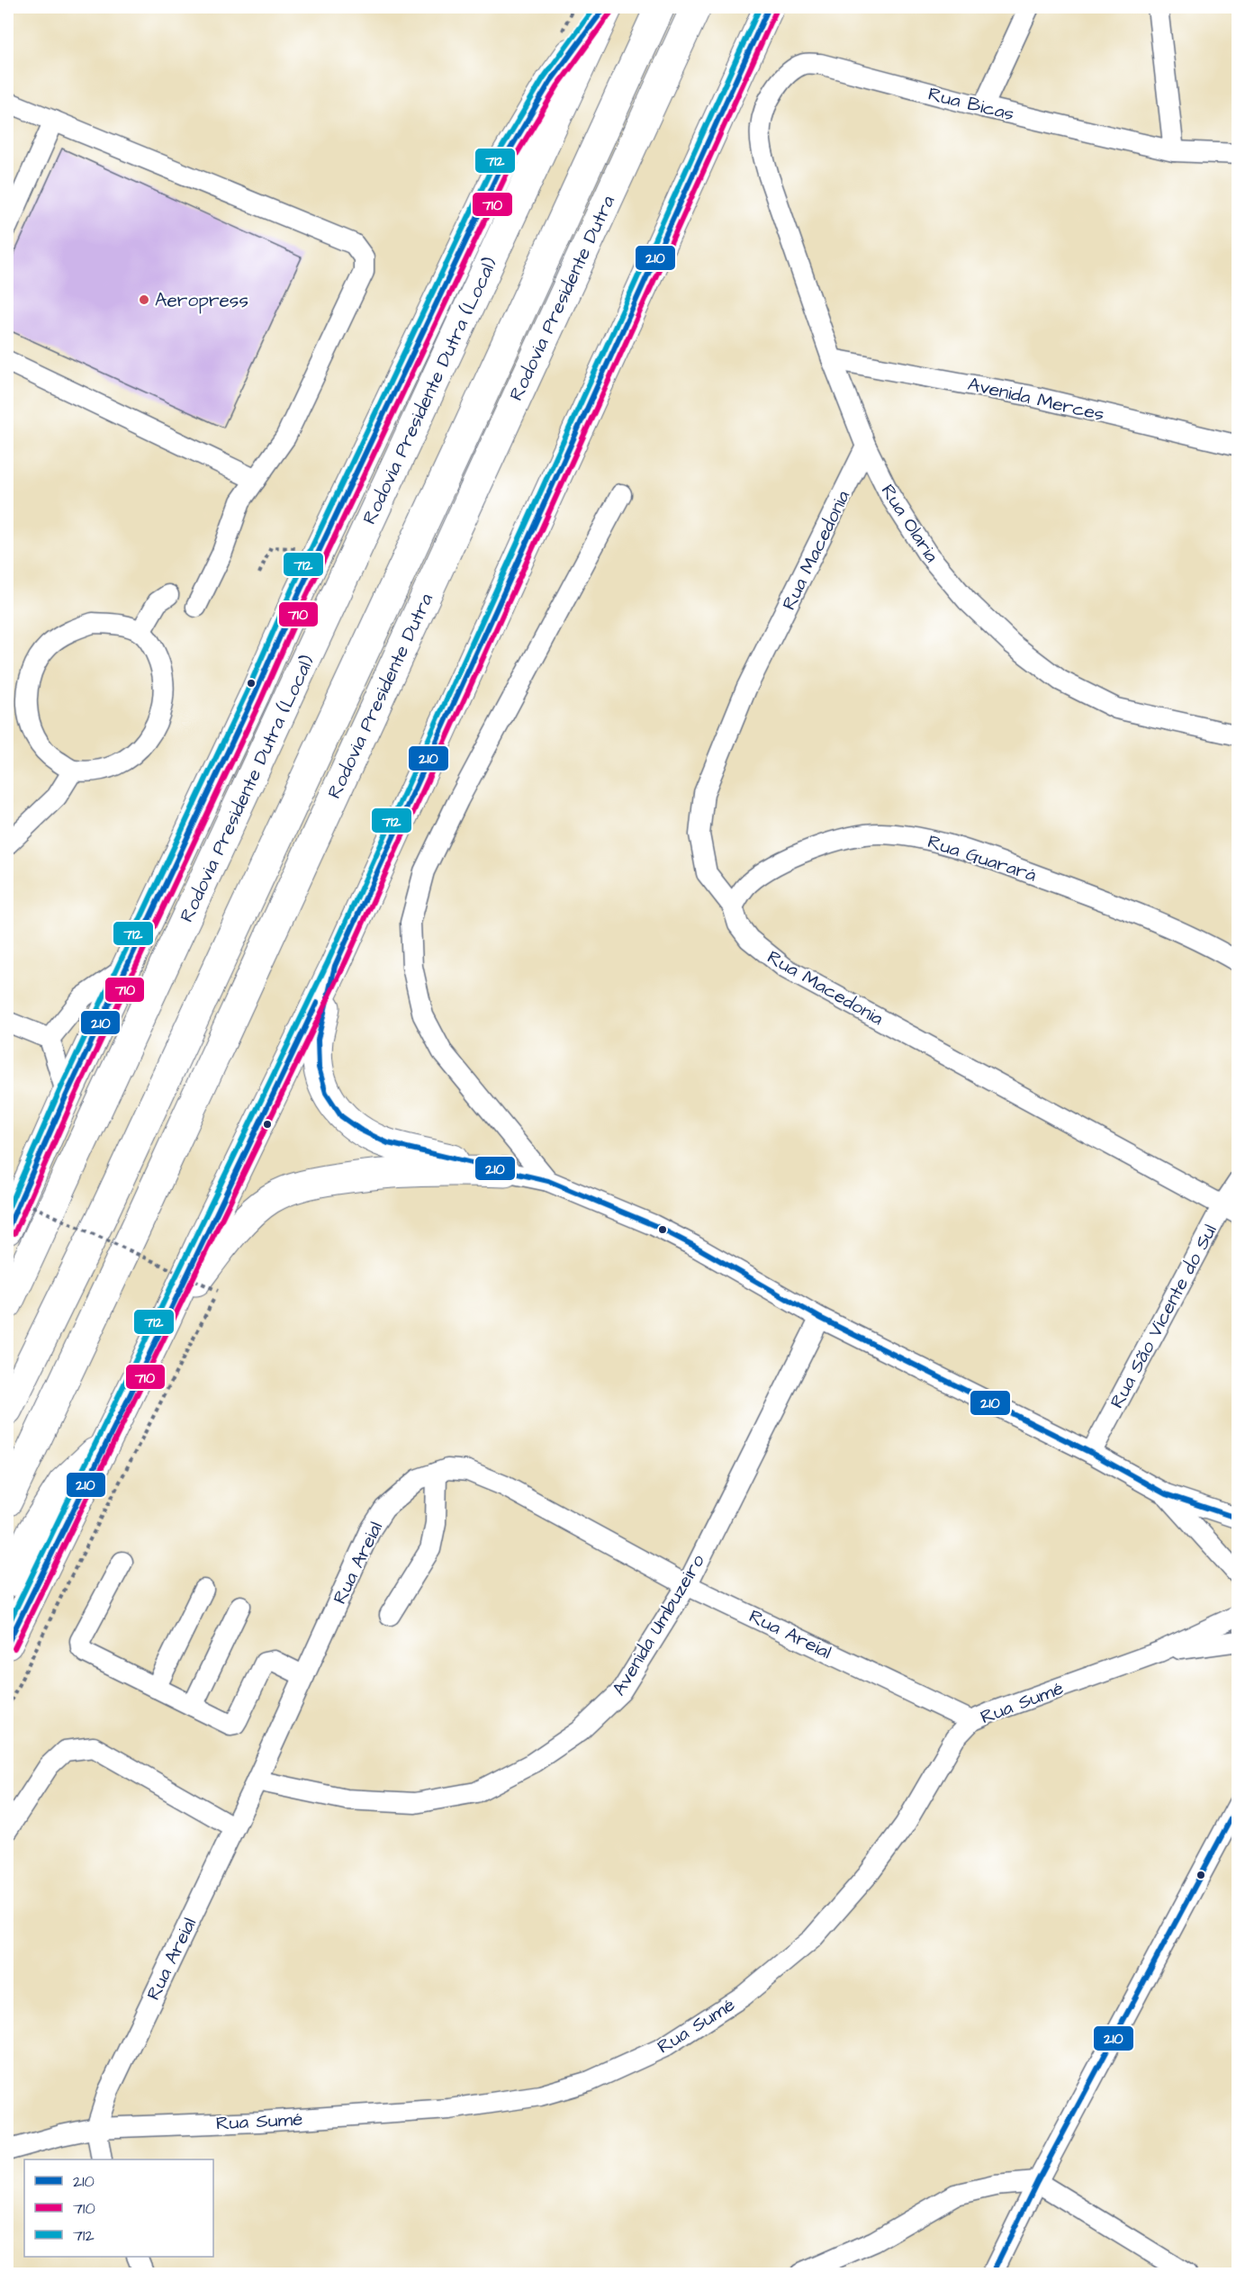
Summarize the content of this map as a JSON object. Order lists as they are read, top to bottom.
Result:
{
  "streets": {
    "highway": ["Rodovia Presidente Dutra", "Rodovia Presidente Dutra (Local)"],
    "street": [
      "Rua Bicas",
      "Avenida Merces",
      "Rua Olaria",
      "Rua Macedonia",
      "Rua Guarará",
      "Rua São Vicente do Sul",
      "Rua Areial",
      "Avenida Umbuzeiro",
      "Rua Sumé"
    ]
  },
  "crossings": [
    ["Rua Bicas", "Rua Olaria"],
    ["Avenida Merces", "Rua Olaria"],
    ["Rua Olaria", "Rua Macedonia"],
    ["Rua Macedonia", "Rua Guarará"],
    ["Rua Macedonia", "Rua São Vicente do Sul"],
    ["Rua Areial", "Avenida Umbuzeiro"],
    ["Rua Areial", "Rua Sumé"]
  ],
  "places": ["Aeropress"],
  "lines": ["transit line 210", "transit line 712", "transit line 710"],
  "legend": ["210", "710", "712"]
}
